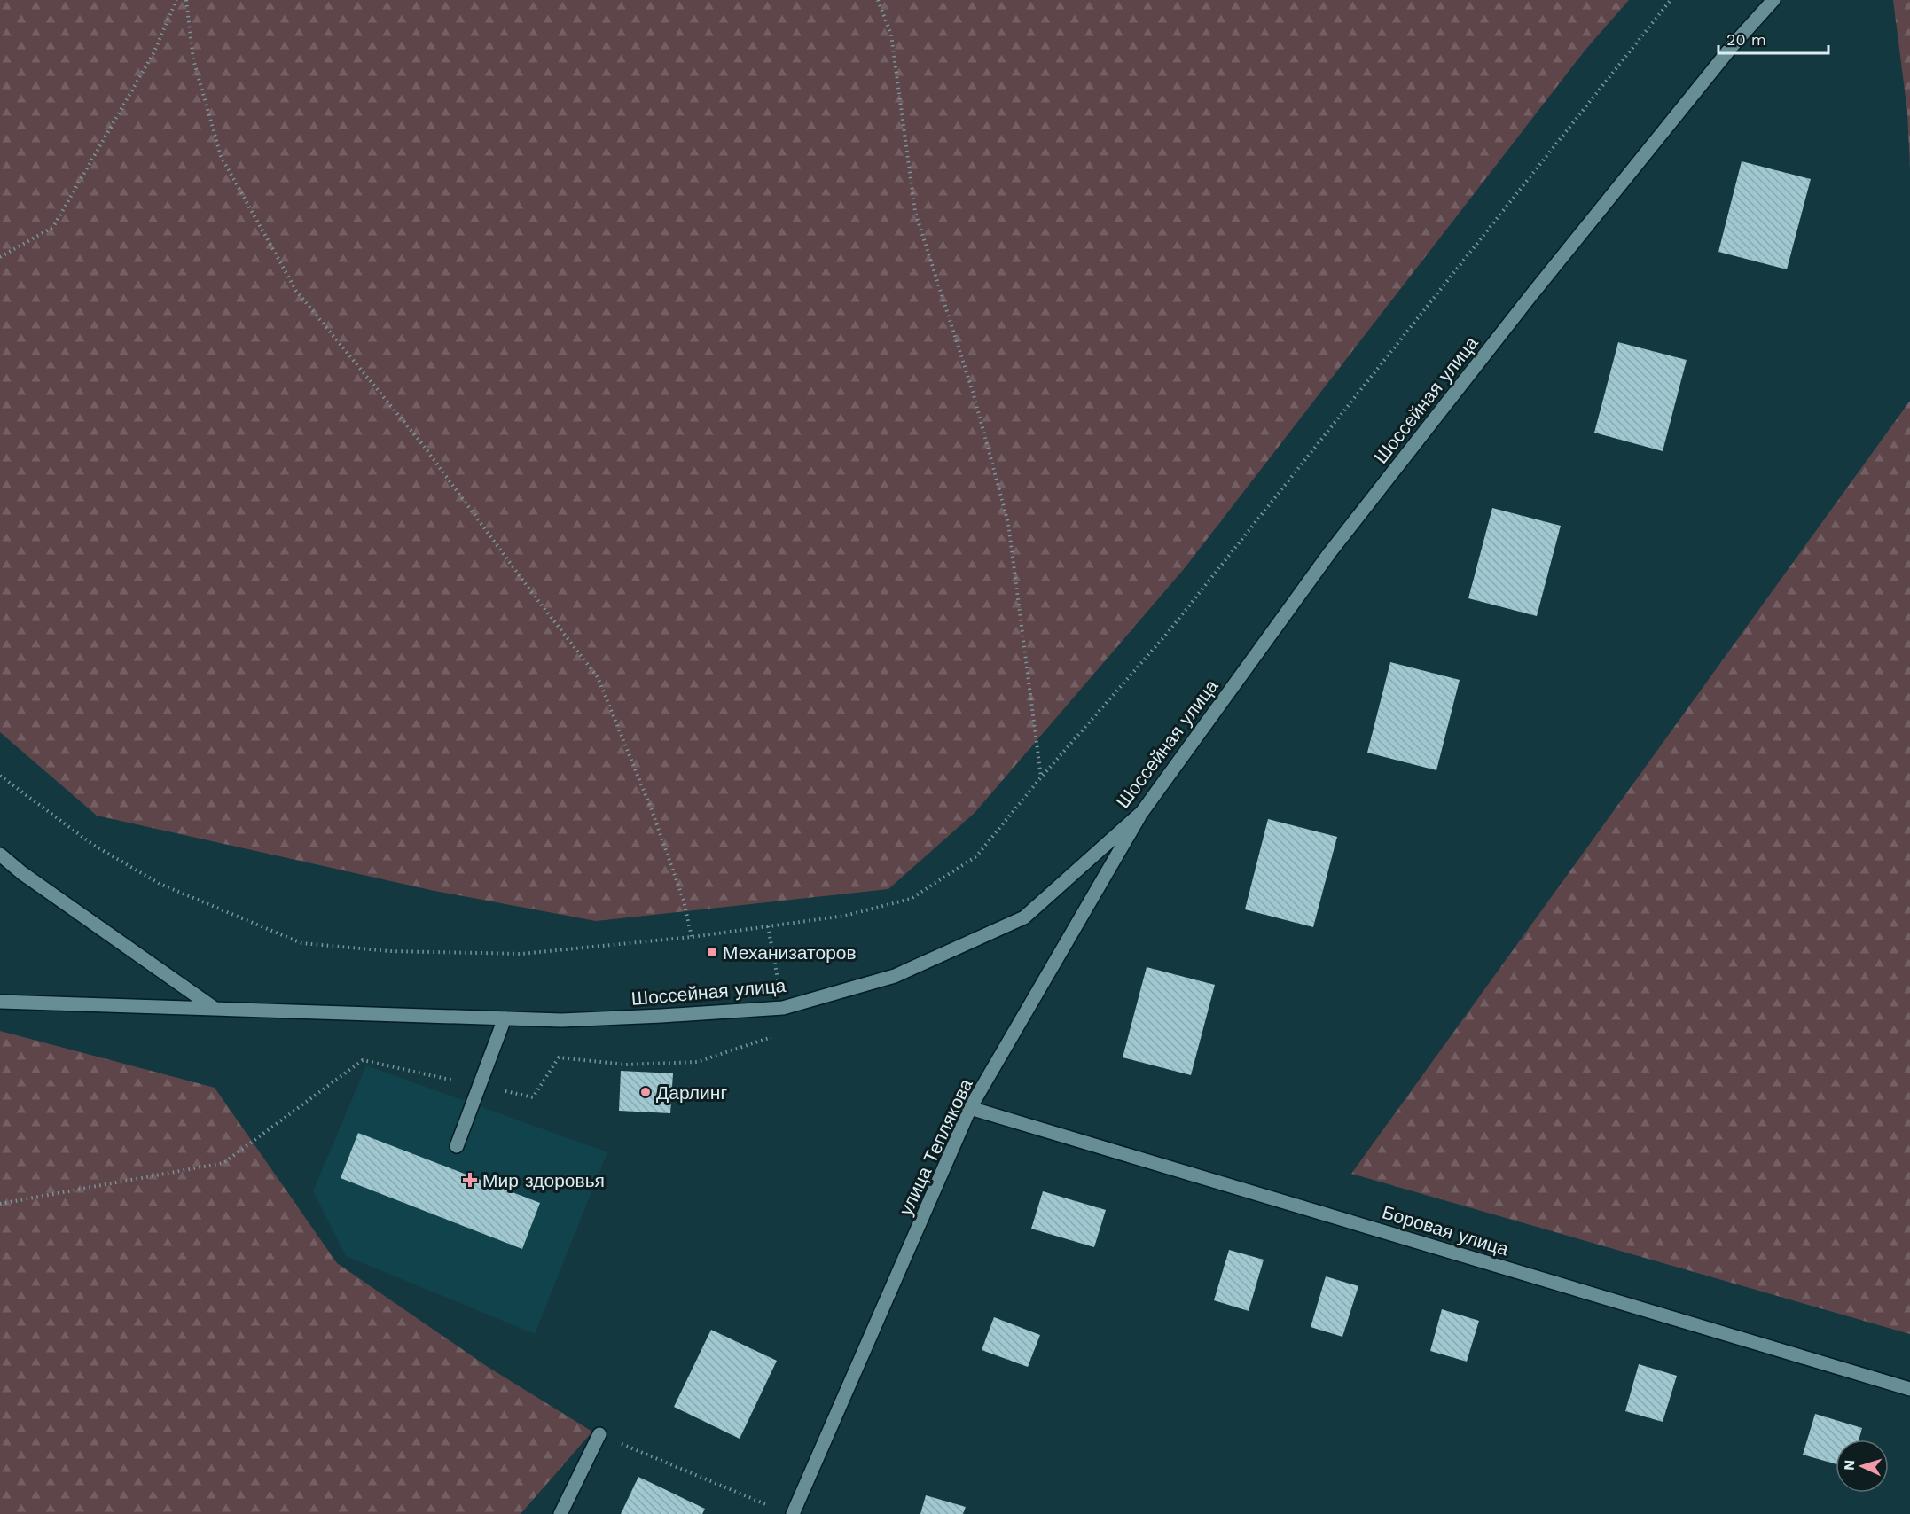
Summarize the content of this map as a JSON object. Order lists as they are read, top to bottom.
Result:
{
  "streets": {
    "main road": ["Шоссейная улица", "улица Теплякова", "Боровая улица"]
  },
  "crossings": [
    ["Шоссейная улица", "улица Теплякова"],
    ["улица Теплякова", "Боровая улица"]
  ],
  "places": {
    "transit": ["Механизаторов"],
    "other": ["Дарлинг"],
    "health": ["Мир здоровья"]
  },
  "scale_bar": "20 m",
  "north": "left"
}
